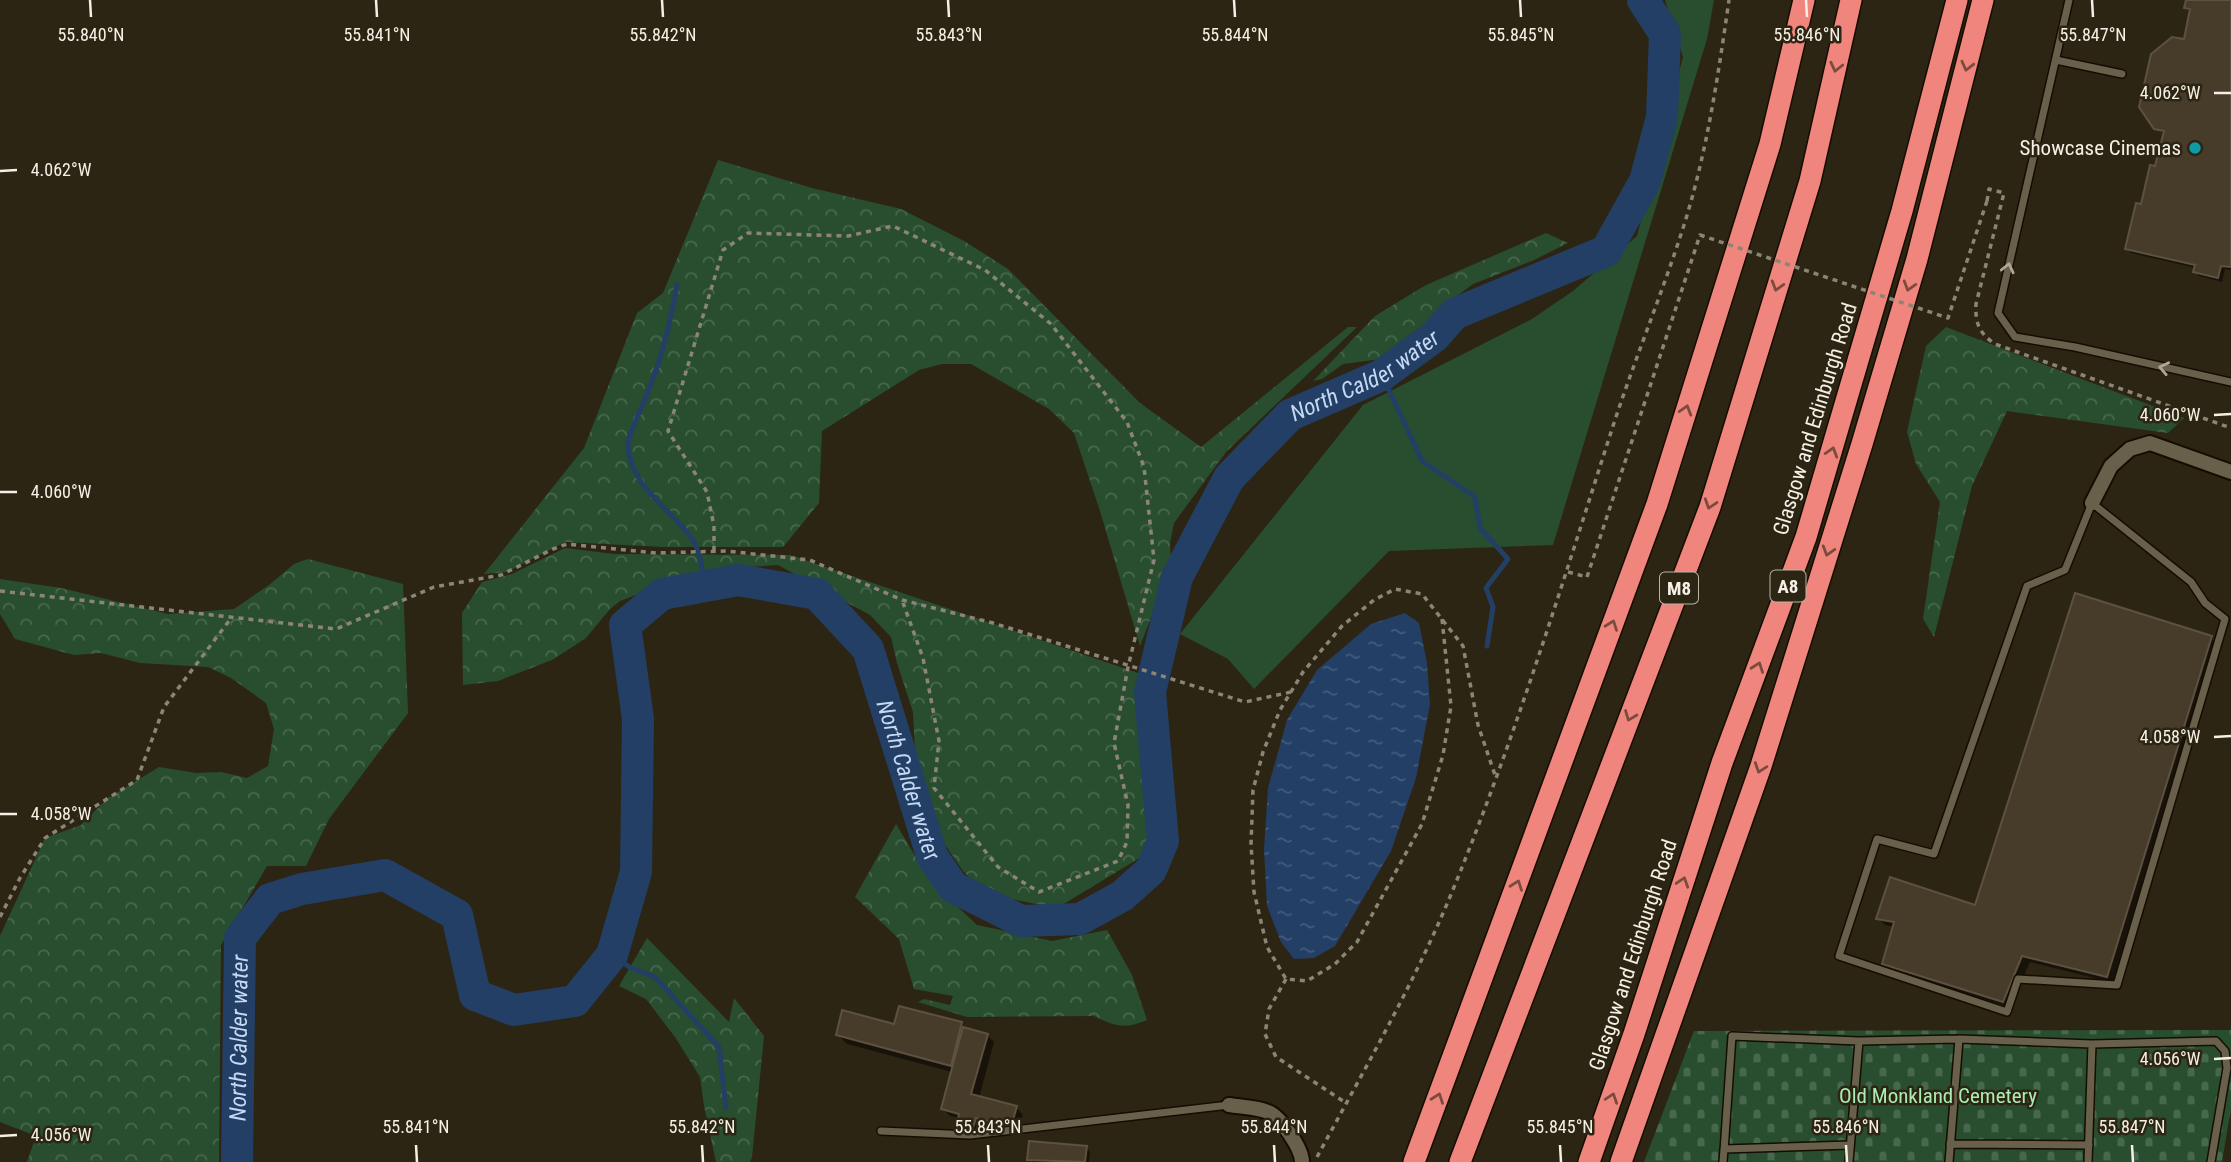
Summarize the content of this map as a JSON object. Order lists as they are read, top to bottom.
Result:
{
  "streets": {
    "highway": ["Glasgow and Edinburgh Road", "A8", "M8"]
  },
  "water": ["North Calder water"],
  "parks": ["Old Monkland Cemetery"],
  "places": ["Showcase Cinemas"],
  "coordinates": [
    "55.840°N",
    "55.841°N",
    "55.842°N",
    "55.843°N",
    "55.844°N",
    "55.845°N",
    "55.846°N",
    "55.847°N",
    "4.062°W",
    "4.060°W",
    "4.058°W",
    "4.056°W"
  ]
}
